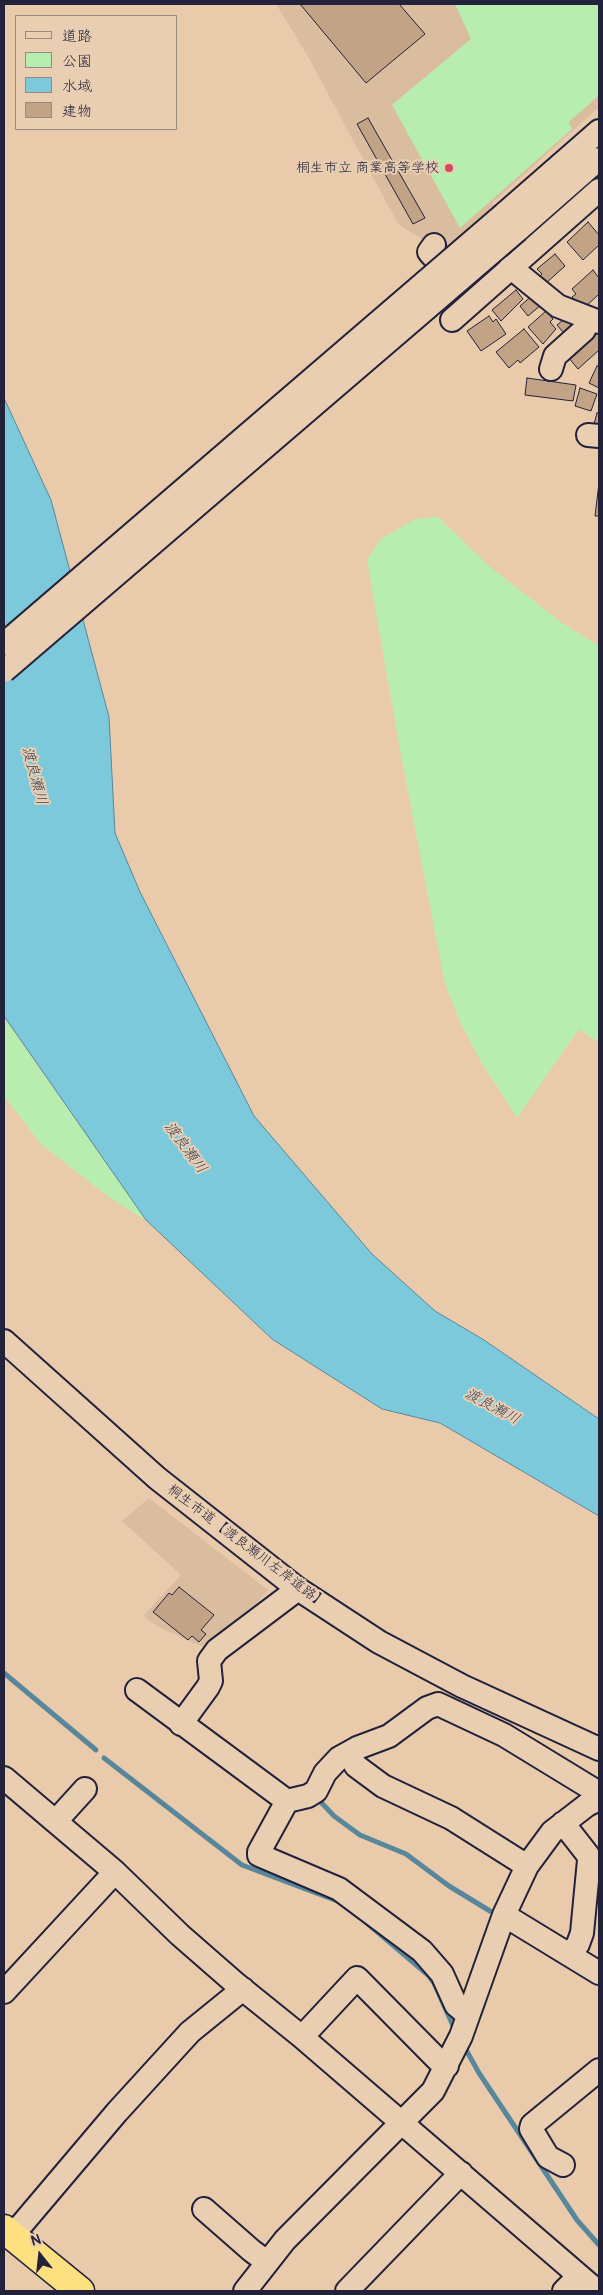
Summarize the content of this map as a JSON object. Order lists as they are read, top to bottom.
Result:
{
  "streets": {
    "street": ["桐生市道【渡良瀬川左岸道路】"]
  },
  "water": ["渡良瀬川"],
  "places": ["桐生市立 商業高等学校"],
  "legend": [
    "道路",
    "公園",
    "水域",
    "建物"
  ],
  "north": "top"
}
